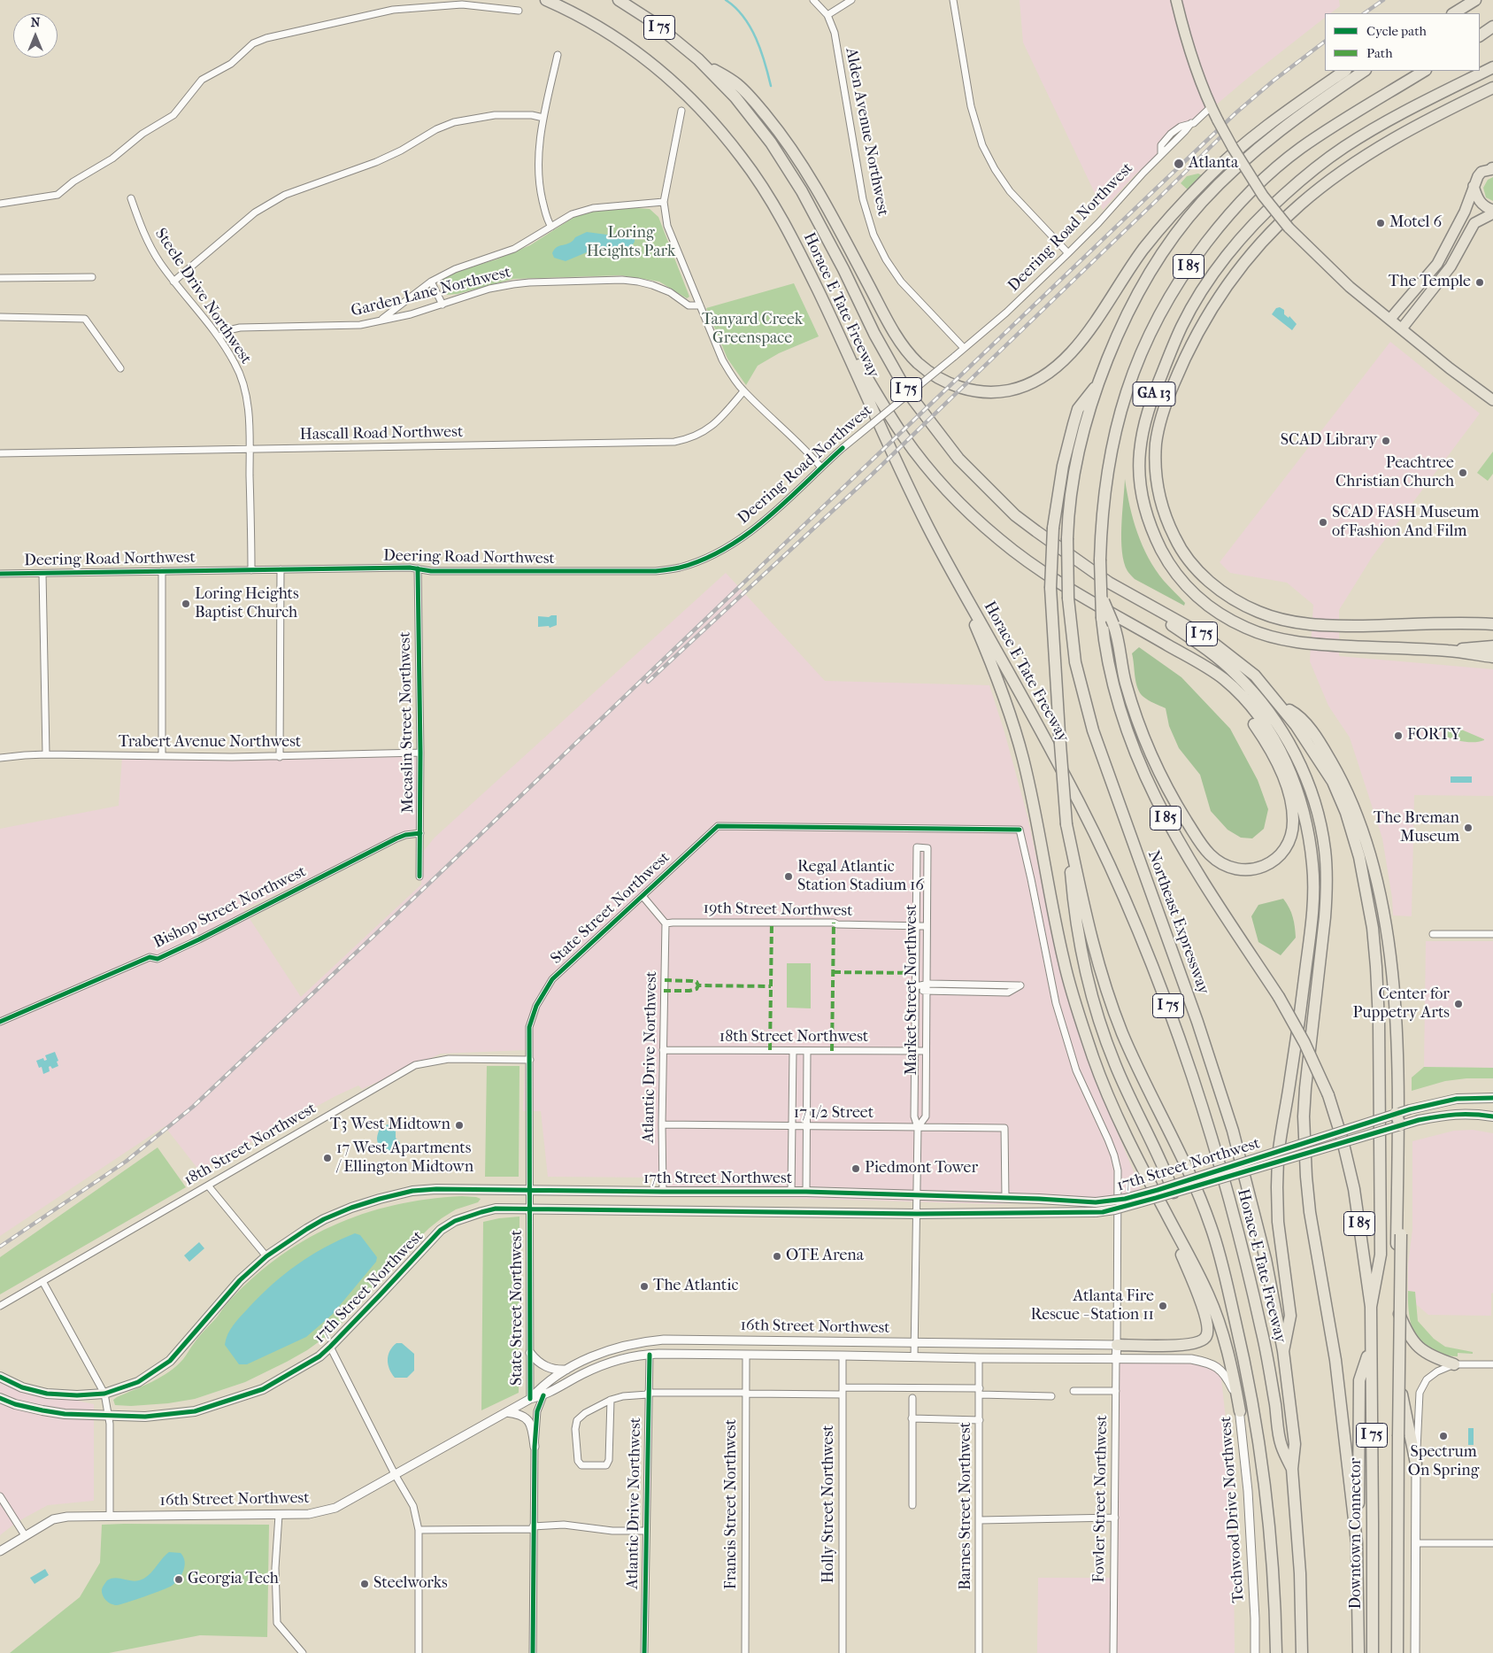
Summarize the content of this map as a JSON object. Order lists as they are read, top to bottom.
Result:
{
  "streets": {
    "highway": [
      "I 75",
      "I 85",
      "Horace E Tate Freeway",
      "GA 13",
      "Northeast Expressway",
      "Downtown Connector"
    ],
    "main road": ["17th Street Northwest"],
    "street": [
      "Alden Avenue Northwest",
      "Deering Road Northwest",
      "Garden Lane Northwest",
      "Steele Drive Northwest",
      "Hascall Road Northwest",
      "Mecaslin Street Northwest",
      "Trabert Avenue Northwest",
      "Bishop Street Northwest",
      "State Street Northwest",
      "19th Street Northwest",
      "Market Street Northwest",
      "18th Street Northwest",
      "Atlantic Drive Northwest",
      "17 1/2 Street",
      "16th Street Northwest",
      "Fowler Street Northwest",
      "Francis Street Northwest",
      "Holly Street Northwest",
      "Barnes Street Northwest",
      "Techwood Drive Northwest"
    ]
  },
  "crossings": [
    ["I 75", "Horace E Tate Freeway"],
    ["I 75", "Northeast Expressway"],
    ["Alden Avenue Northwest", "Deering Road Northwest"],
    ["Deering Road Northwest", "Steele Drive Northwest"],
    ["Deering Road Northwest", "Mecaslin Street Northwest"],
    ["Garden Lane Northwest", "Steele Drive Northwest"],
    ["Steele Drive Northwest", "Hascall Road Northwest"],
    ["Horace E Tate Freeway", "Northeast Expressway"],
    ["Horace E Tate Freeway", "Downtown Connector"],
    ["Mecaslin Street Northwest", "Trabert Avenue Northwest"],
    ["Mecaslin Street Northwest", "Bishop Street Northwest"],
    ["State Street Northwest", "18th Street Northwest"],
    ["State Street Northwest", "17th Street Northwest"],
    ["State Street Northwest", "16th Street Northwest"],
    ["State Street Northwest", "Fowler Street Northwest"],
    ["19th Street Northwest", "Market Street Northwest"],
    ["19th Street Northwest", "Atlantic Drive Northwest"],
    ["Northeast Expressway", "Downtown Connector"],
    ["Market Street Northwest", "18th Street Northwest"],
    ["Market Street Northwest", "17 1/2 Street"],
    ["Market Street Northwest", "17th Street Northwest"],
    ["Market Street Northwest", "16th Street Northwest"],
    ["18th Street Northwest", "Atlantic Drive Northwest"],
    ["Atlantic Drive Northwest", "17 1/2 Street"],
    ["Atlantic Drive Northwest", "17th Street Northwest"],
    ["Atlantic Drive Northwest", "16th Street Northwest"],
    ["17 1/2 Street", "17th Street Northwest"],
    ["16th Street Northwest", "Fowler Street Northwest"],
    ["16th Street Northwest", "Francis Street Northwest"],
    ["16th Street Northwest", "Holly Street Northwest"],
    ["16th Street Northwest", "Barnes Street Northwest"],
    ["16th Street Northwest", "Techwood Drive Northwest"],
    ["Fowler Street Northwest", "Techwood Drive Northwest"]
  ],
  "parks": ["Loring Heights Park", "Tanyard Creek Greenspace"],
  "places": [
    "Atlanta",
    "Motel 6",
    "The Temple",
    "SCAD Library",
    "Peachtree Christian Church",
    "SCAD FASH Museum of Fashion And Film",
    "Loring Heights Baptist Church",
    "FORTY",
    "The Breman Museum",
    "Regal Atlantic Station Stadium 16",
    "Center for Puppetry Arts",
    "T3 West Midtown",
    "17 West Apartments / Ellington Midtown",
    "Piedmont Tower",
    "OTE Arena",
    "The Atlantic",
    "Atlanta Fire Rescue - Station 11",
    "Spectrum On Spring",
    "Georgia Tech",
    "Steelworks"
  ],
  "legend": ["Cycle path", "Path"],
  "north": "top"
}
